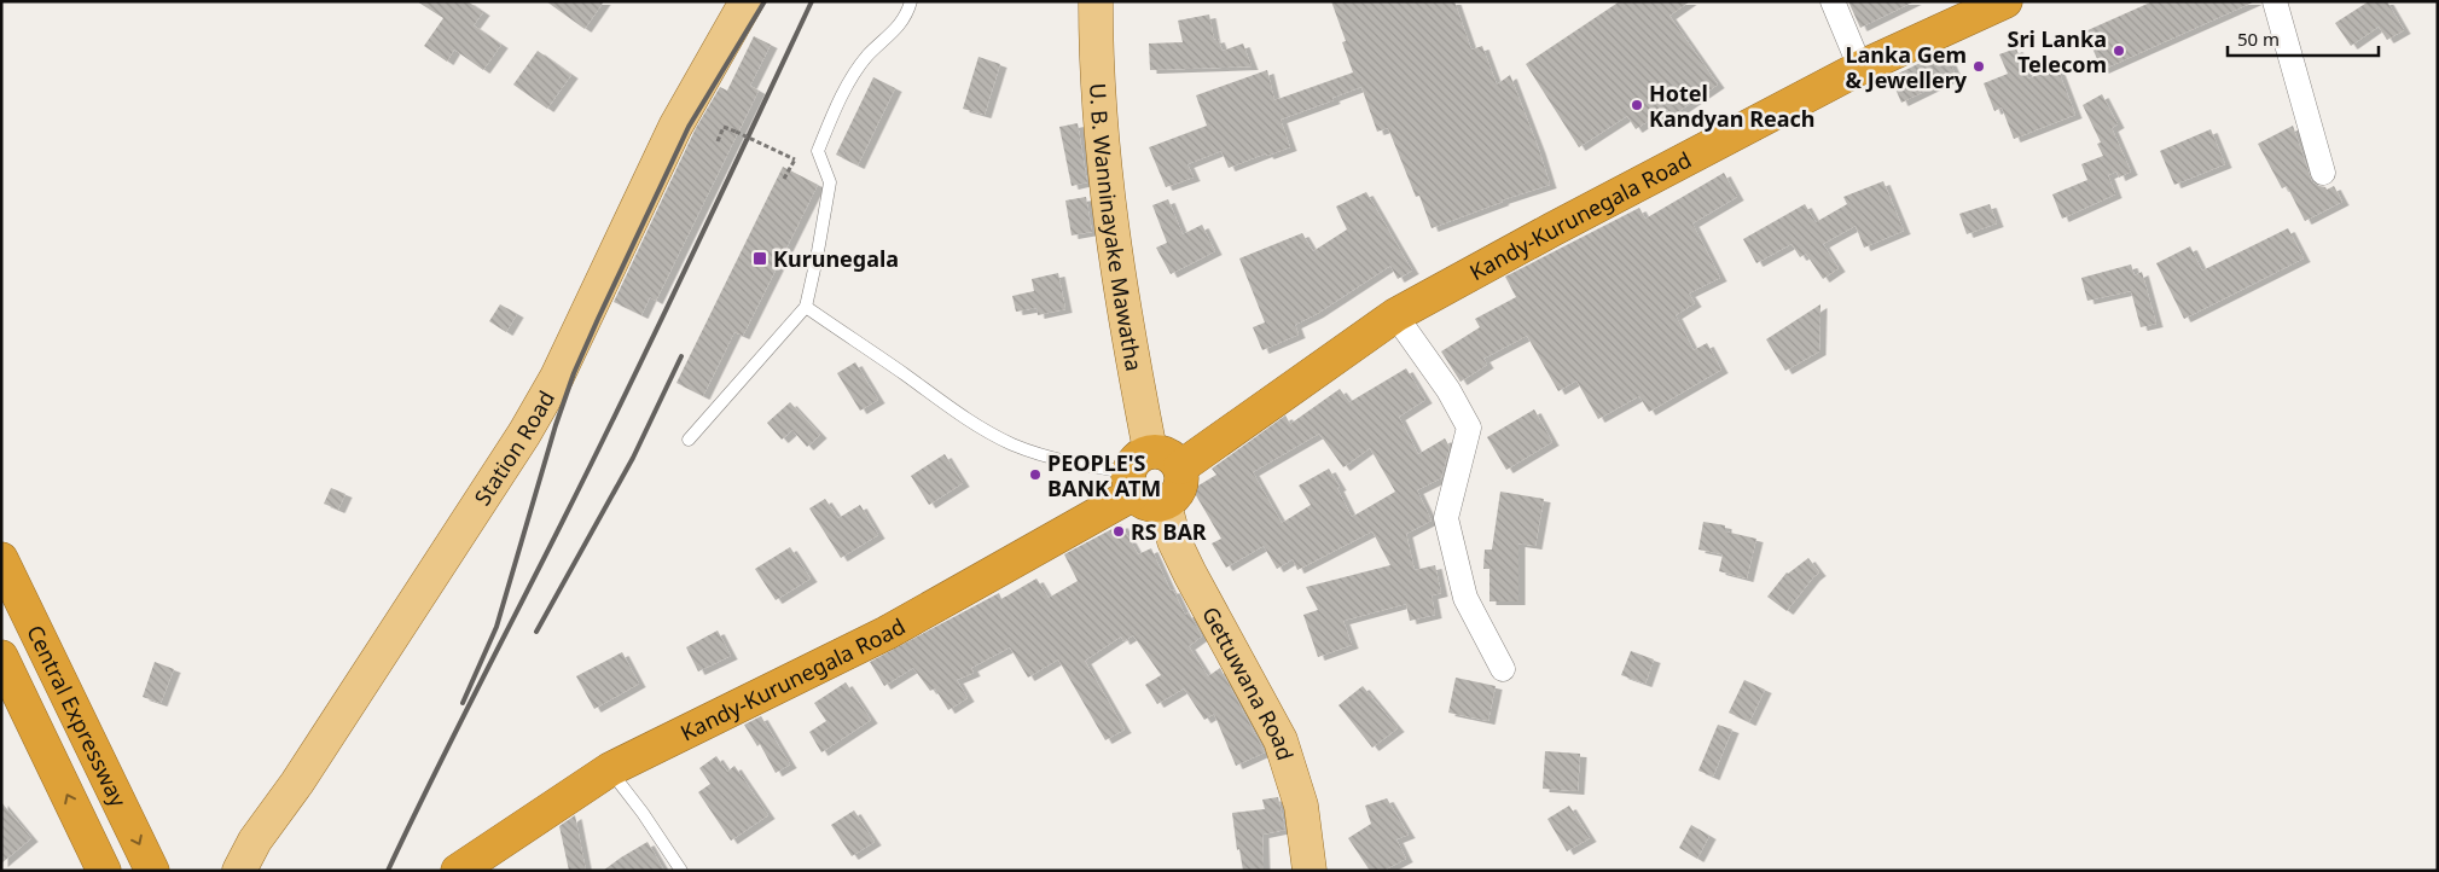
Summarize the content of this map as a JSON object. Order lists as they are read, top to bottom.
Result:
{
  "streets": {
    "highway": ["Kandy-Kurunegala Road", "Central Expressway"],
    "main road": ["U. B. Wanninayake Mawatha", "Station Road", "Gettuwana Road"]
  },
  "crossings": [
    ["Kandy-Kurunegala Road", "U. B. Wanninayake Mawatha"],
    ["Kandy-Kurunegala Road", "Gettuwana Road"],
    ["U. B. Wanninayake Mawatha", "Gettuwana Road"]
  ],
  "places": {
    "other": [
      "Sri Lanka Telecom",
      "Lanka Gem & Jewellery",
      "Hotel Kandyan Reach",
      "PEOPLE'S BANK ATM",
      "RS BAR"
    ],
    "transit": ["Kurunegala"]
  },
  "scale_bar": "50 m"
}
